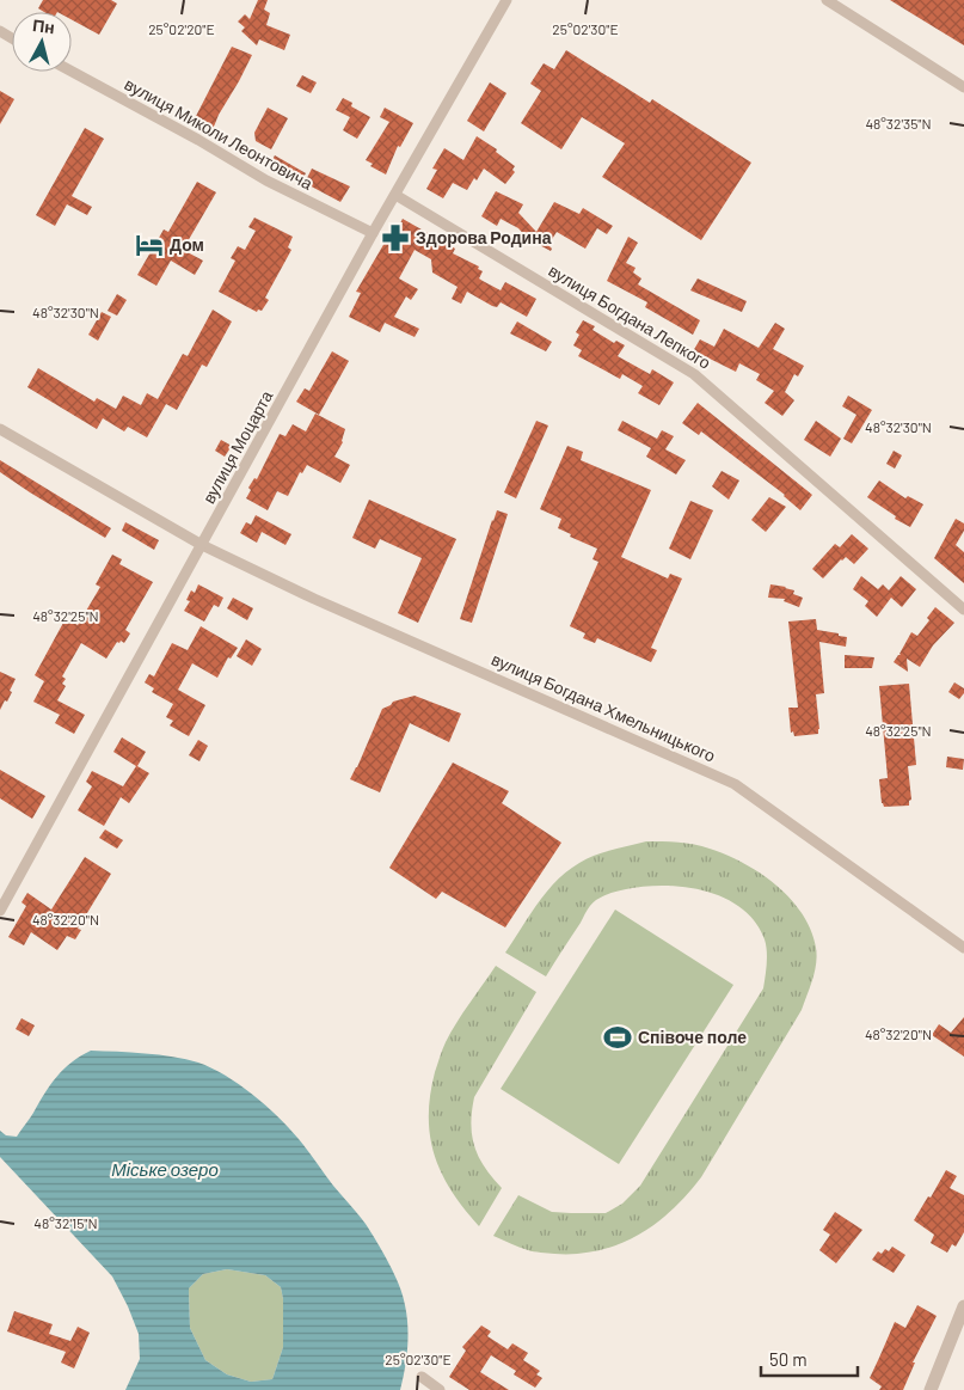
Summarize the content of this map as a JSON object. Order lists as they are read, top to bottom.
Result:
{
  "streets": {
    "street": [
      "вулиця Миколи Леонтовича",
      "вулиця Богдана Лепкого",
      "вулиця Моцарта",
      "вулиця Богдана Хмельницького"
    ]
  },
  "crossings": [
    ["вулиця Миколи Леонтовича", "вулиця Моцарта"],
    ["вулиця Богдана Лепкого", "вулиця Моцарта"],
    ["вулиця Моцарта", "вулиця Богдана Хмельницького"]
  ],
  "water": ["Міське озеро"],
  "places": {
    "pharmacy": ["Здорова Родина"],
    "hotel": ["Дом"],
    "sports": ["Співоче поле"]
  },
  "scale_bar": "50 m",
  "north": "top",
  "coordinates": [
    "25°02'20\"E",
    "25°02'30\"E",
    "48°32'35\"N",
    "48°32'30\"N",
    "48°32'25\"N",
    "48°32'20\"N",
    "48°32'15\"N"
  ]
}
